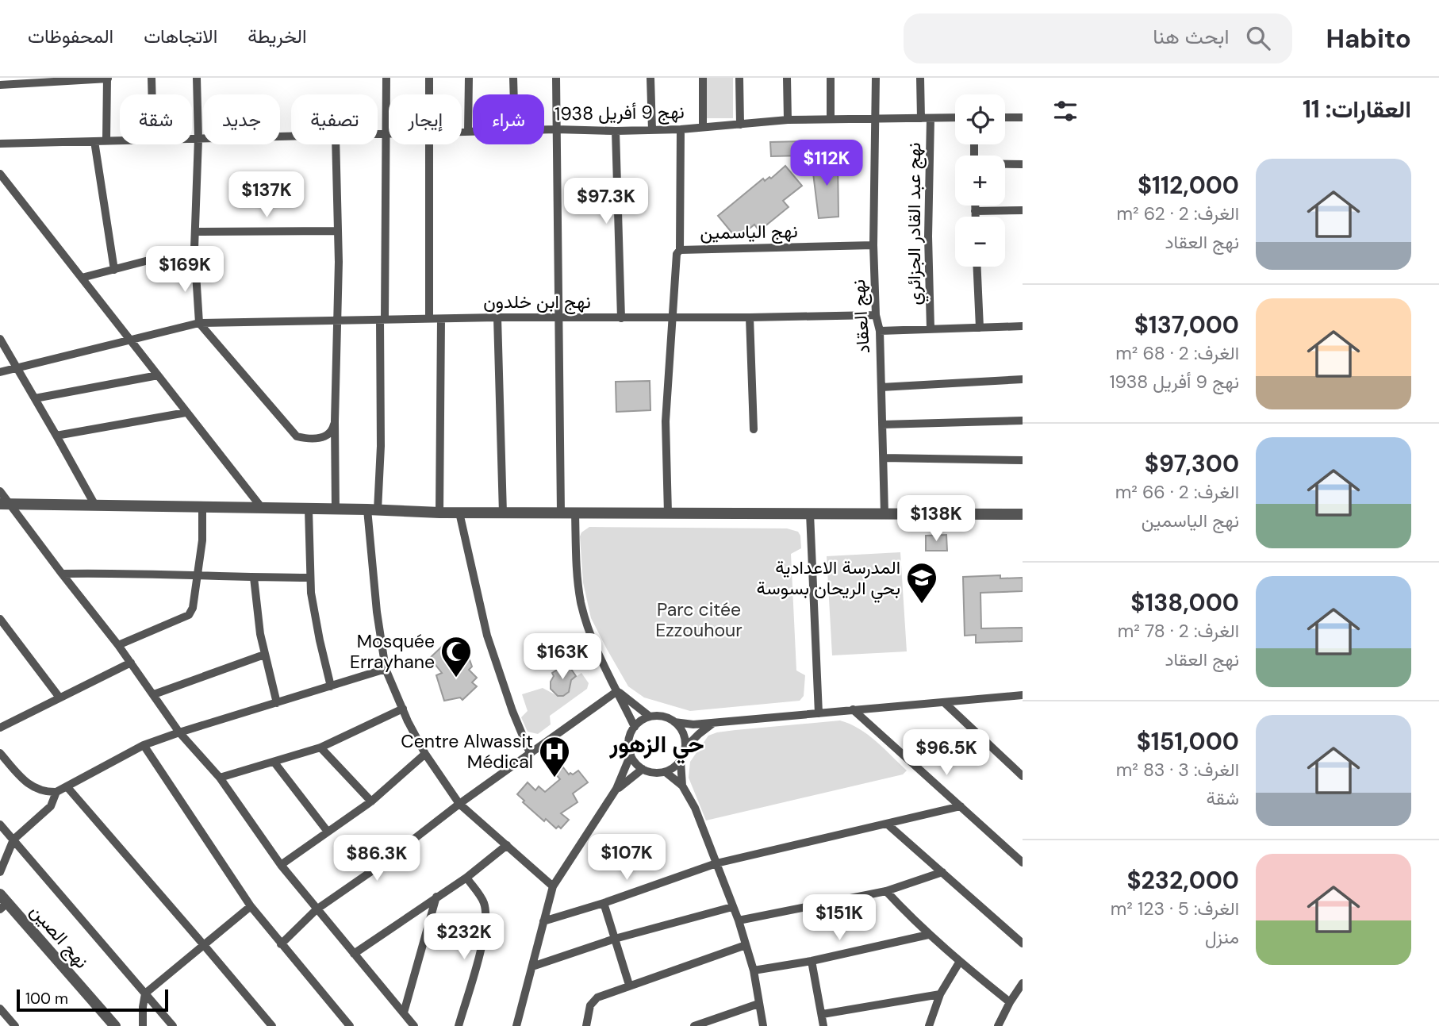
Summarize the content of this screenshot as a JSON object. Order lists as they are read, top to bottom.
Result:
{
  "streets": {
    "street": [
      "نهج 9 أفريل 1938",
      "نهج عبد القادر الجزائري",
      "نهج الياسمين",
      "نهج ابن خلدون",
      "نهج العقاد",
      "نهج الصين"
    ]
  },
  "crossings": [
    ["نهج 9 أفريل 1938", "نهج عبد القادر الجزائري"],
    ["نهج 9 أفريل 1938", "نهج الياسمين"],
    ["نهج 9 أفريل 1938", "نهج العقاد"],
    ["نهج الياسمين", "نهج العقاد"],
    ["نهج ابن خلدون", "نهج العقاد"]
  ],
  "districts": ["حي الزهور"],
  "parks": ["Parc citée Ezzouhour"],
  "places": {
    "school or university": ["المدرسة الاعدادية بحي الريحان بسوسة"],
    "mosque": ["Mosquée Errayhane"],
    "hospital": ["Centre Alwassit Médical"]
  },
  "scale_bar": "100 m",
  "page": {
    "header": "Habito",
    "search": "ابحث هنا",
    "nav": ["الخريطة", "الاتجاهات", "المحفوظات"],
    "heading": "العقارات: 11",
    "map_buttons": ["+", "−"],
    "chip": [
      "شراء",
      "إيجار",
      "تصفية",
      "جديد",
      "شقة"
    ],
    "price": [
      "$112K",
      "$137K",
      "$97.3K",
      "$169K",
      "$138K",
      "$163K",
      "$96.5K",
      "$107K",
      "$86.3K",
      "$151K",
      "$232K"
    ],
    "list": [
      {
        "name": "$112,000",
        "note": "الغرف: 2 · 62 m² · نهج العقاد"
      },
      {
        "name": "$137,000",
        "note": "الغرف: 2 · 68 m² · نهج 9 أفريل 1938"
      },
      {
        "name": "$97,300",
        "note": "الغرف: 2 · 66 m² · نهج الياسمين"
      },
      {
        "name": "$138,000",
        "note": "الغرف: 2 · 78 m² · نهج العقاد"
      },
      {
        "name": "$151,000",
        "note": "الغرف: 3 · 83 m² · شقة"
      },
      {
        "name": "$232,000",
        "note": "الغرف: 5 · 123 m² · منزل"
      }
    ],
    "scale": "100 m"
  }
}
